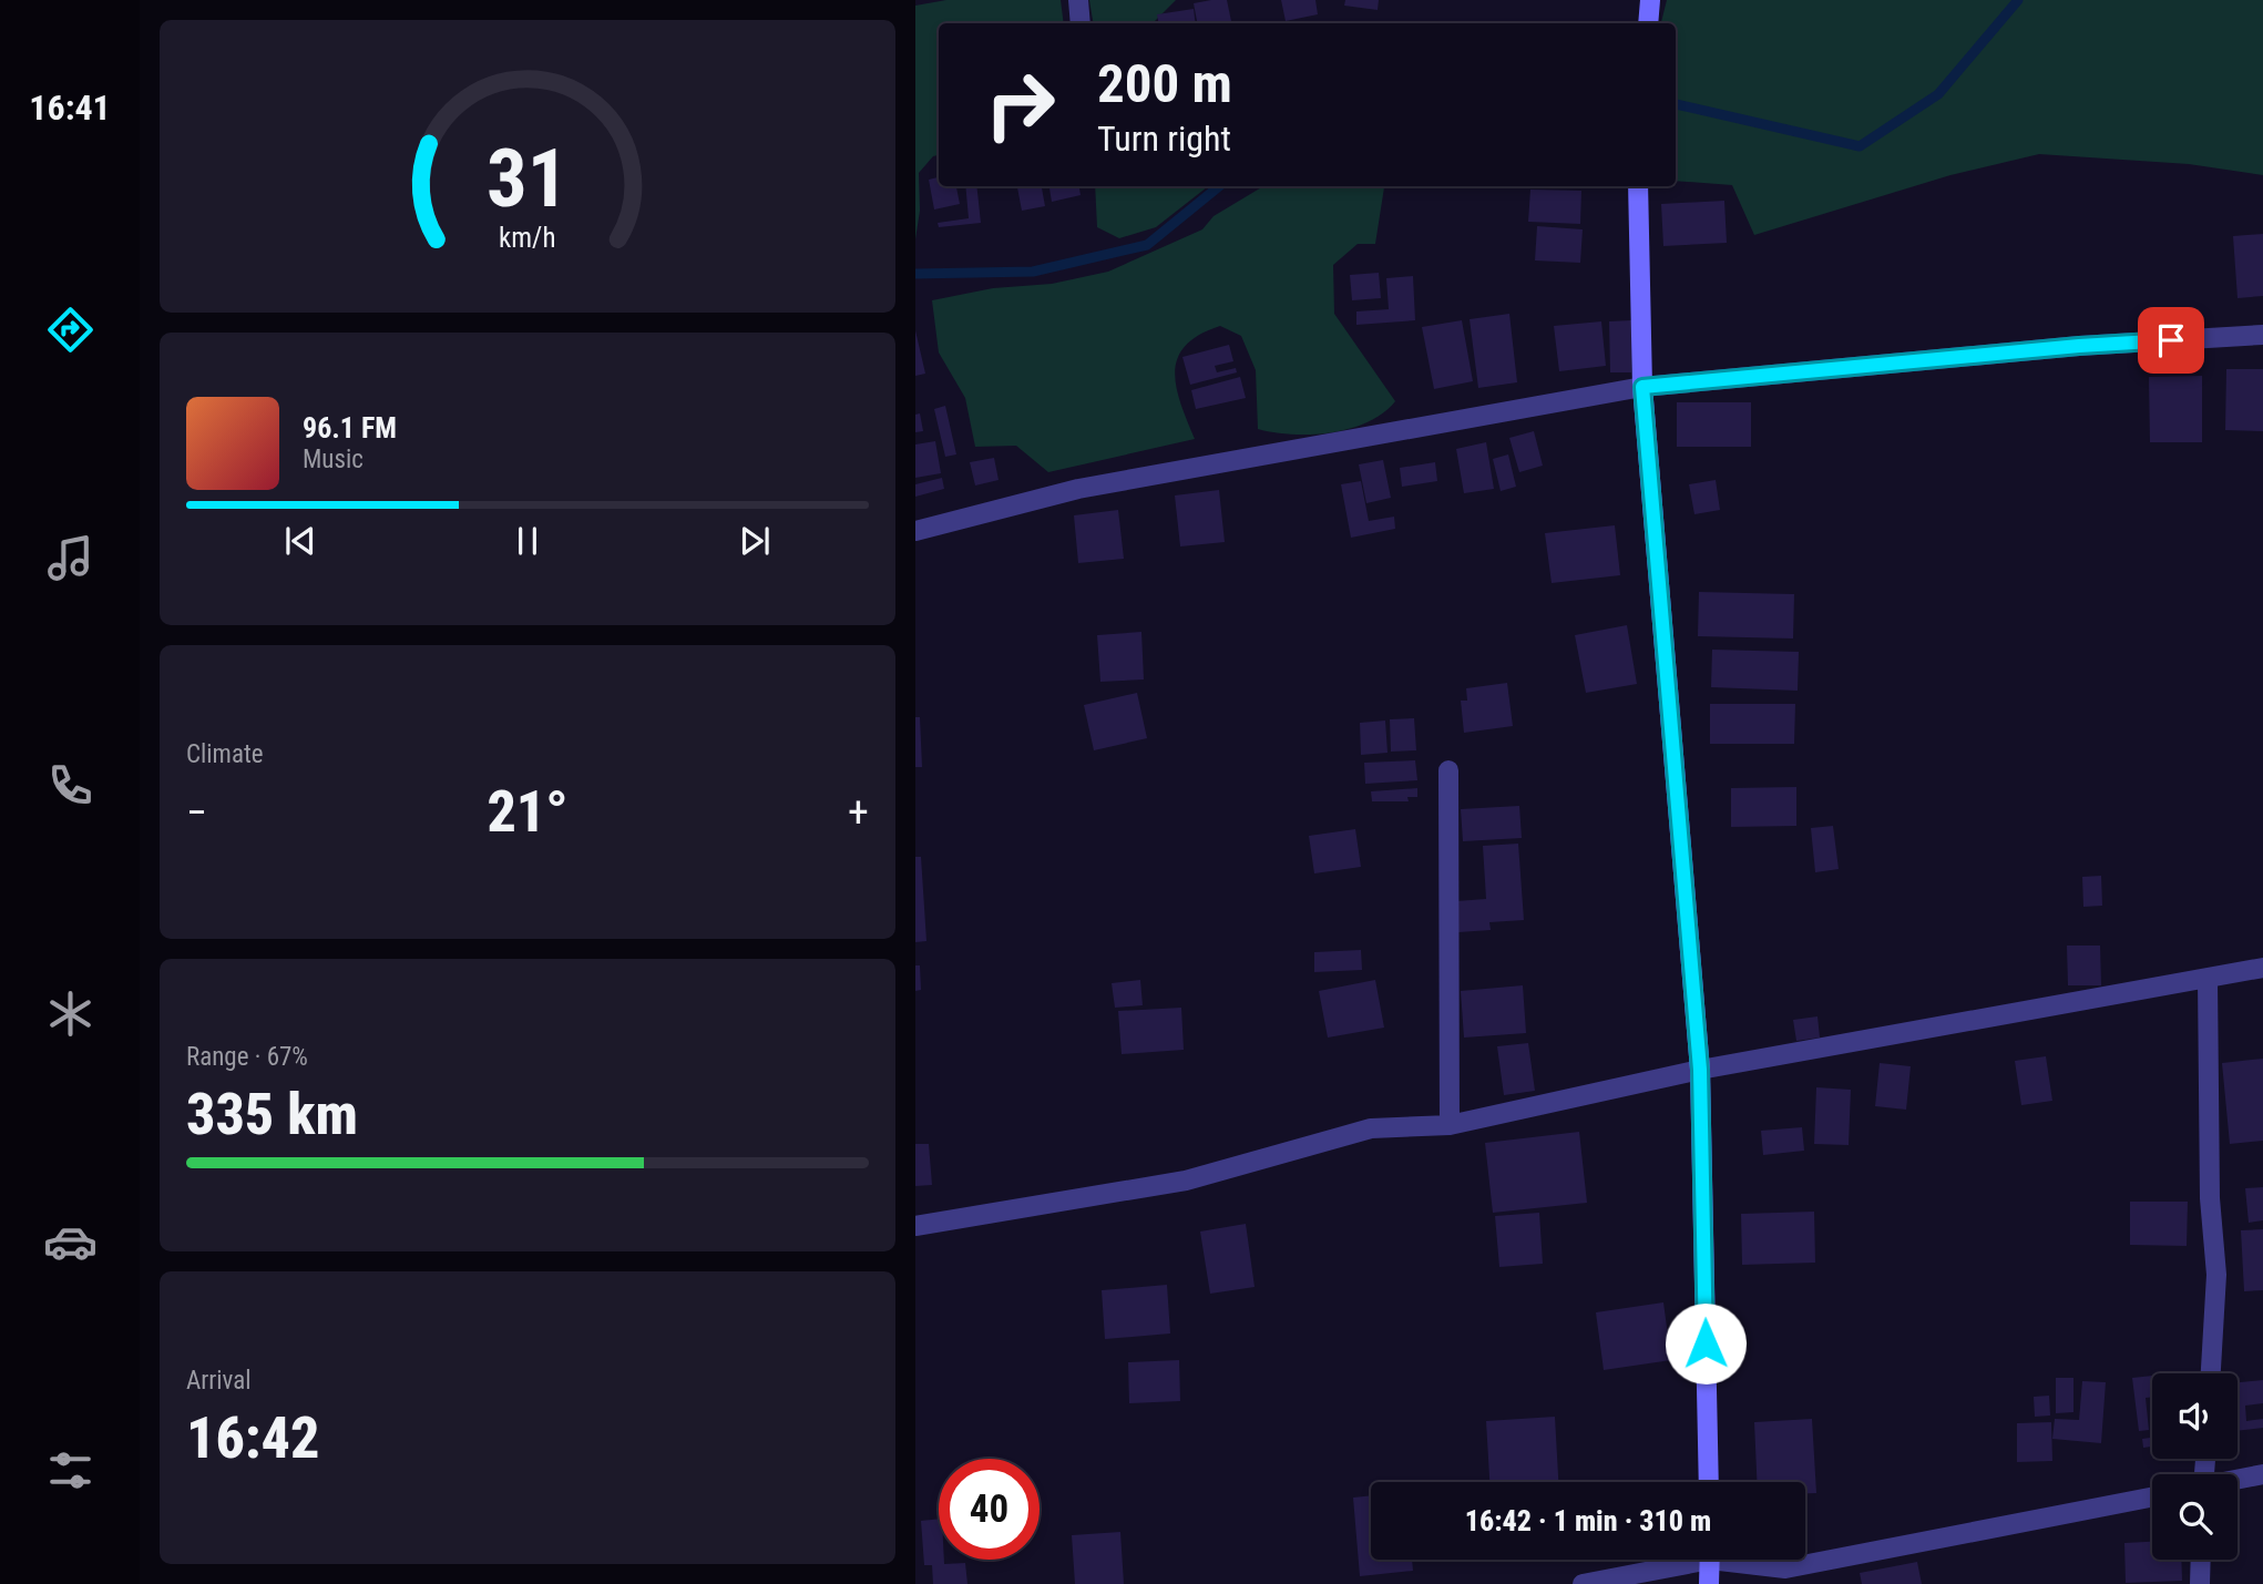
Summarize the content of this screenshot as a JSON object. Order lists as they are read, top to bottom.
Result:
{
  "page": {
    "tabs": "16:41",
    "turn": ["200 m", "Turn right"],
    "song": ["96.1 FM", "Music"],
    "tile": [
      "Climate",
      ["Range · 67%", "335 km"],
      ["Arrival", "16:42"]
    ],
    "heat": ["−", "21°", "+"],
    "limit": "40",
    "trip": "16:42 · 1 min · 310 m",
    "gauge": ["31", "km/h"]
  }
}
